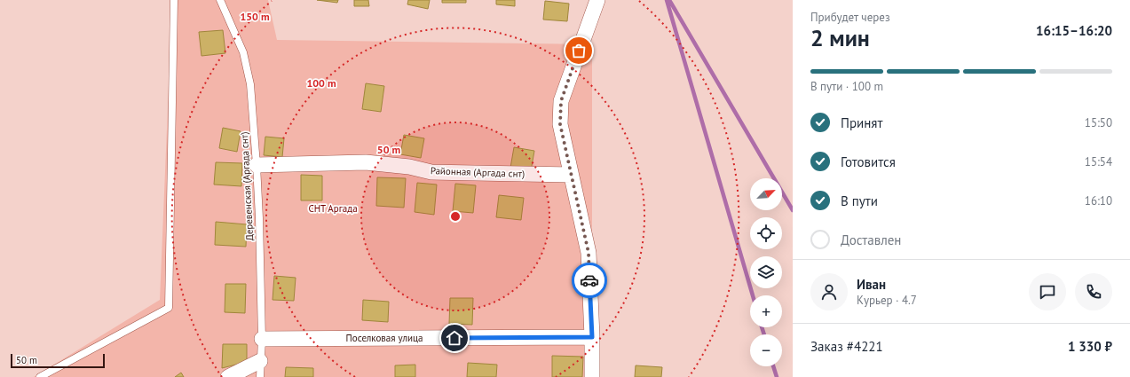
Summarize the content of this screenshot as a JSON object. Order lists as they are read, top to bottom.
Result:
{
  "streets": {
    "street": ["Районная (Аргада снт)", "Поселковая улица"],
    "lane": ["Деревенская (Аргада снт)"]
  },
  "crossings": [
    ["Районная (Аргада снт)", "Деревенская (Аргада снт)"],
    ["Деревенская (Аргада снт)", "Поселковая улица"]
  ],
  "parks": ["СНТ Аргада"],
  "scale_bar": "50 m",
  "north": "top right",
  "page": {
    "heading": ["2 мин", "Прибудет через", "16:15–16:20"],
    "panel": [
      "Иван",
      "Курьер · 4.7",
      "Заказ #4221",
      "1 330 ₽"
    ],
    "bar": "В пути · 100 m",
    "list": [
      ["Принят", "15:50"],
      ["Готовится", "15:54"],
      ["В пути", "16:10"],
      "Доставлен"
    ],
    "map_buttons": ["+", "−"],
    "scale": "50 m"
  },
  "rings": ["150 m", "100 m", "50 m"]
}
